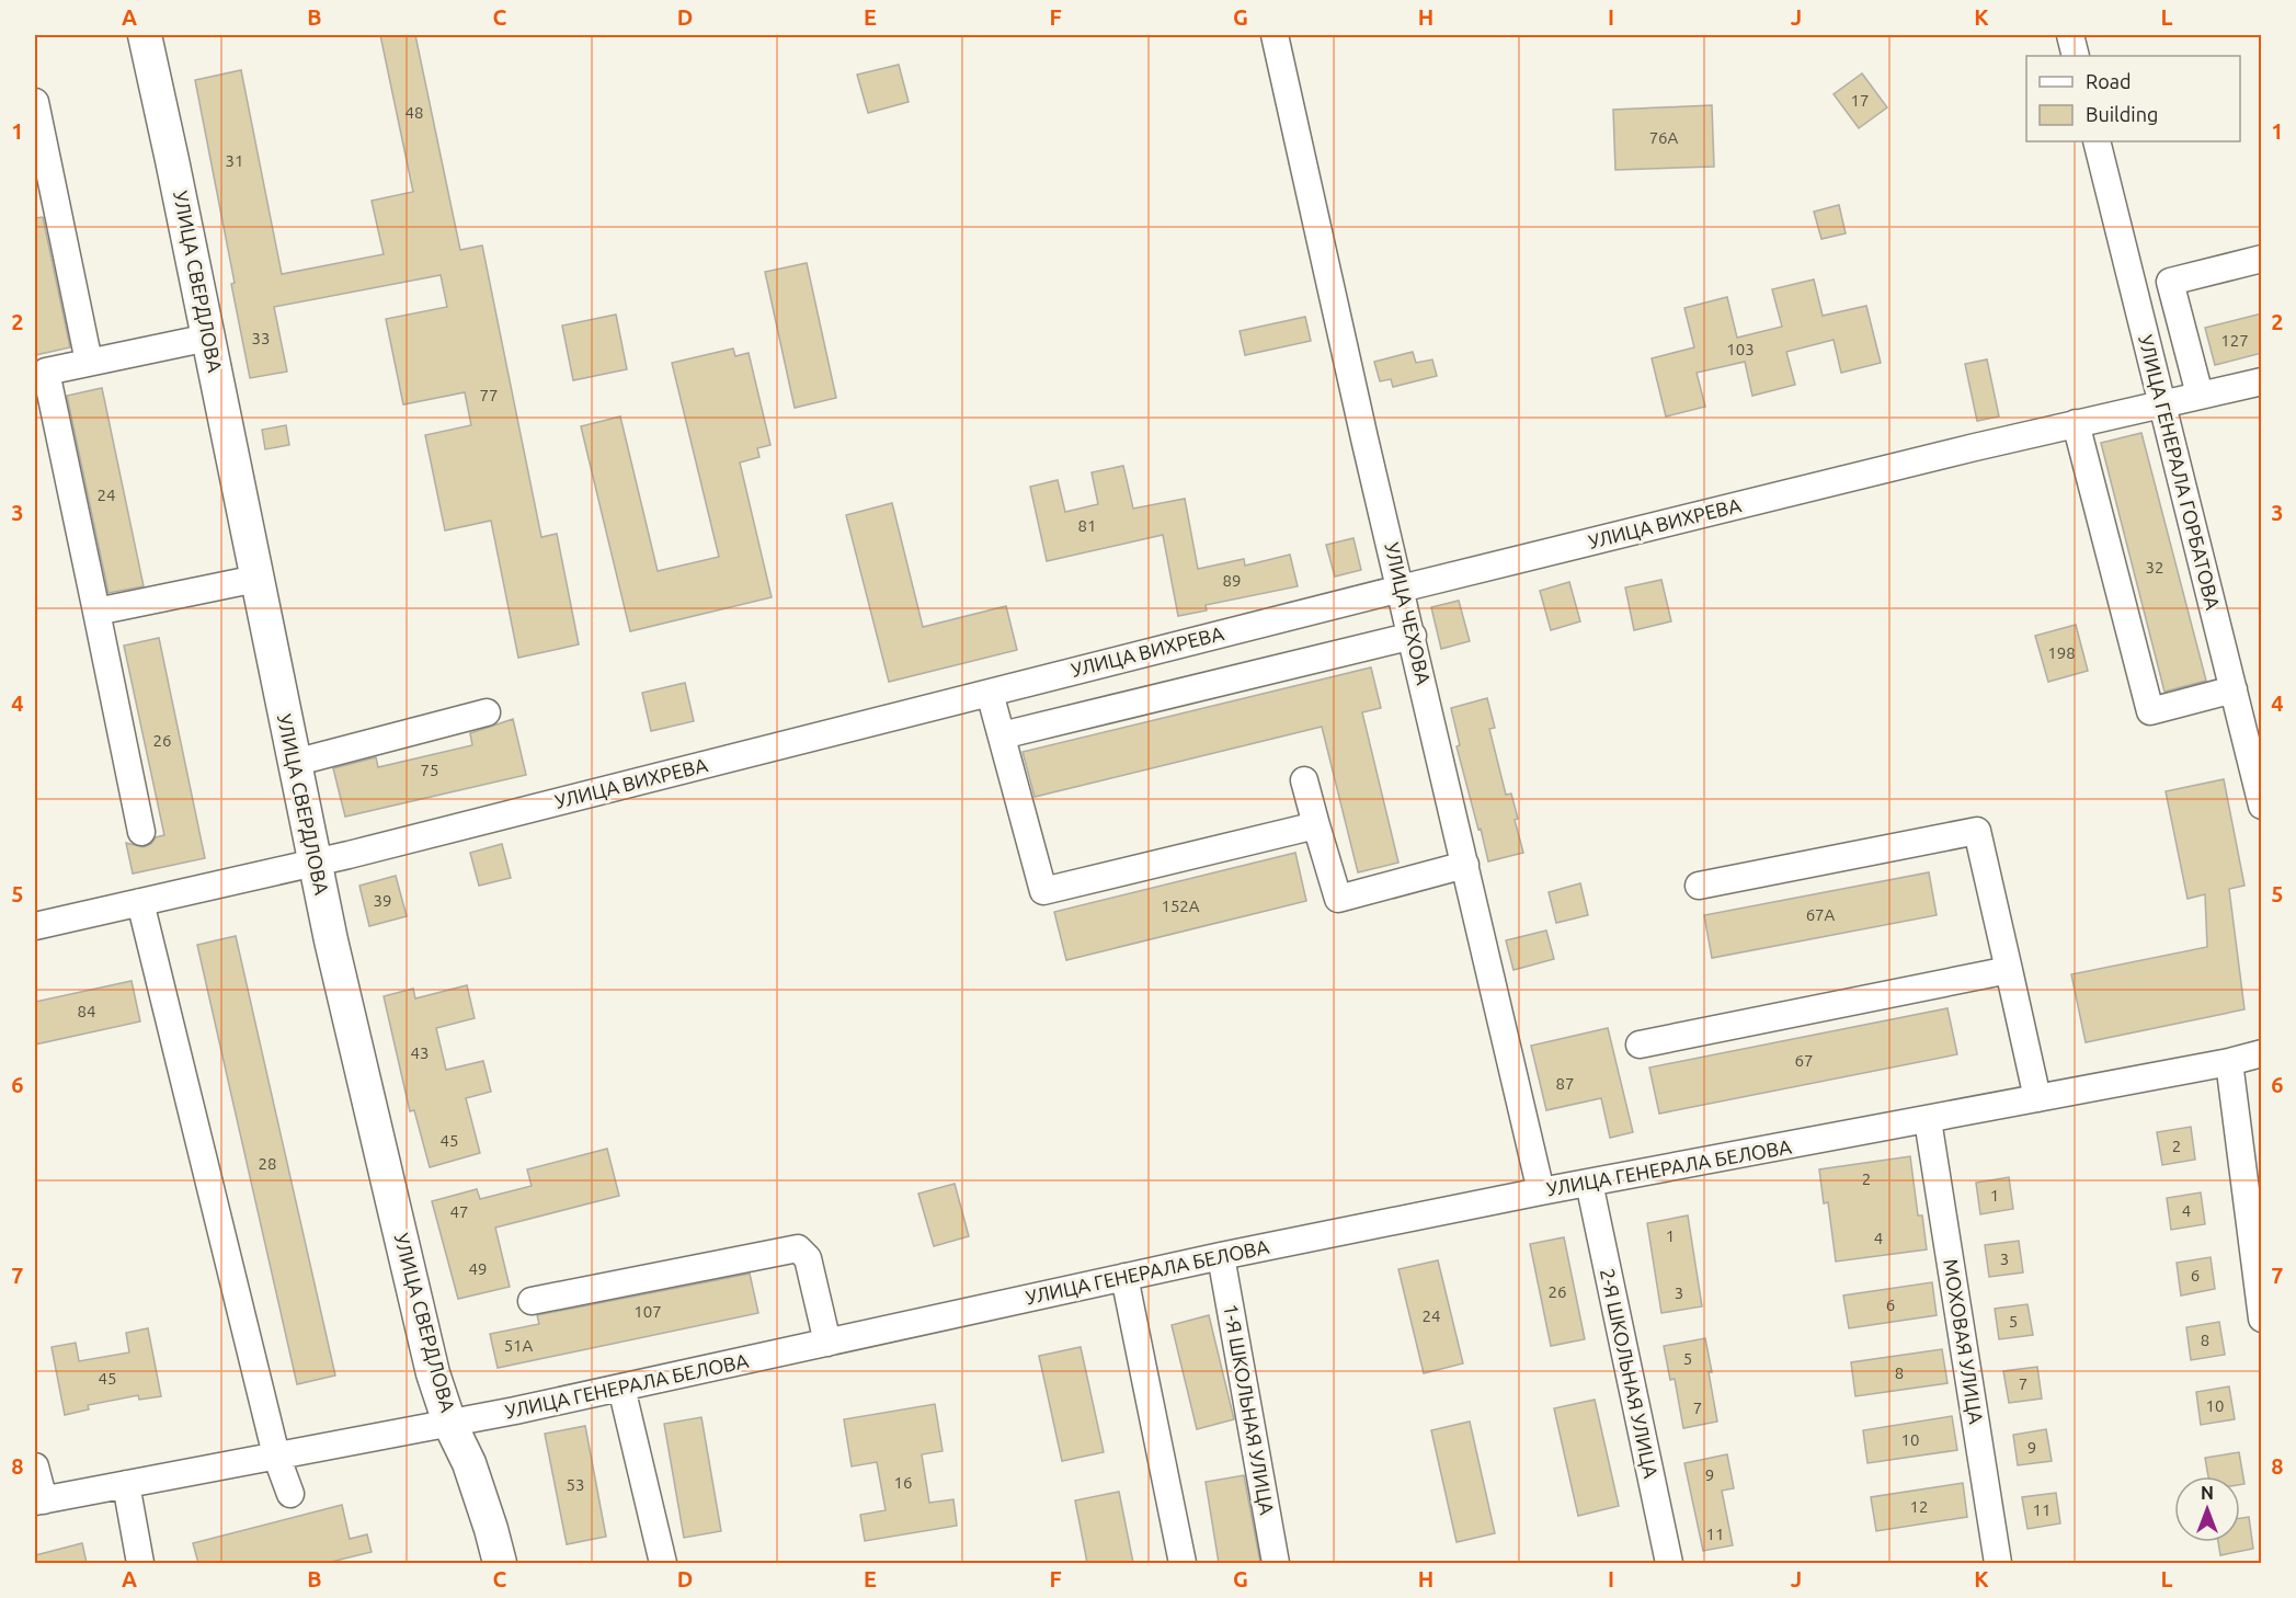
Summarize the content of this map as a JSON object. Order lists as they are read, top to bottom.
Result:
{
  "streets": {
    "main road": ["УЛИЦА СВЕРДЛОВА"],
    "street": [
      "УЛИЦА ГЕНЕРАЛА ГОРБАТОВА",
      "УЛИЦА ВИХРЕВА",
      "УЛИЦА ЧЕХОВА",
      "УЛИЦА ГЕНЕРАЛА БЕЛОВА",
      "МОХОВАЯ УЛИЦА",
      "2-Я ШКОЛЬНАЯ УЛИЦА",
      "1-Я ШКОЛЬНАЯ УЛИЦА"
    ]
  },
  "crossings": [
    ["УЛИЦА СВЕРДЛОВА", "УЛИЦА ВИХРЕВА"],
    ["УЛИЦА СВЕРДЛОВА", "УЛИЦА ГЕНЕРАЛА БЕЛОВА"],
    ["УЛИЦА ГЕНЕРАЛА ГОРБАТОВА", "УЛИЦА ВИХРЕВА"],
    ["УЛИЦА ВИХРЕВА", "УЛИЦА ЧЕХОВА"],
    ["УЛИЦА ЧЕХОВА", "УЛИЦА ГЕНЕРАЛА БЕЛОВА"],
    ["УЛИЦА ГЕНЕРАЛА БЕЛОВА", "МОХОВАЯ УЛИЦА"],
    ["УЛИЦА ГЕНЕРАЛА БЕЛОВА", "2-Я ШКОЛЬНАЯ УЛИЦА"],
    ["УЛИЦА ГЕНЕРАЛА БЕЛОВА", "1-Я ШКОЛЬНАЯ УЛИЦА"]
  ],
  "house_numbers": [
    "17",
    "48",
    "76А",
    "31",
    "33",
    "127",
    "103",
    "77",
    "24",
    "81",
    "32",
    "89",
    "198",
    "26",
    "75",
    "39",
    "152А",
    "67А",
    "84",
    "43",
    "67",
    "87",
    "45",
    "2",
    "28",
    "2",
    "1",
    "4",
    "47",
    "1",
    "4",
    "3",
    "49",
    "6",
    "26",
    "3",
    "6",
    "107",
    "24",
    "5",
    "8",
    "51А",
    "5",
    "8",
    "45",
    "7",
    "10",
    "7",
    "10",
    "9",
    "9",
    "16",
    "53",
    "12",
    "11",
    "11"
  ],
  "legend": ["Road", "Building"],
  "north": "top",
  "grid": {
    "columns": [
      "A",
      "B",
      "C",
      "D",
      "E",
      "F",
      "G",
      "H",
      "I",
      "J",
      "K",
      "L"
    ],
    "rows": [
      "1",
      "2",
      "3",
      "4",
      "5",
      "6",
      "7",
      "8"
    ]
  }
}
